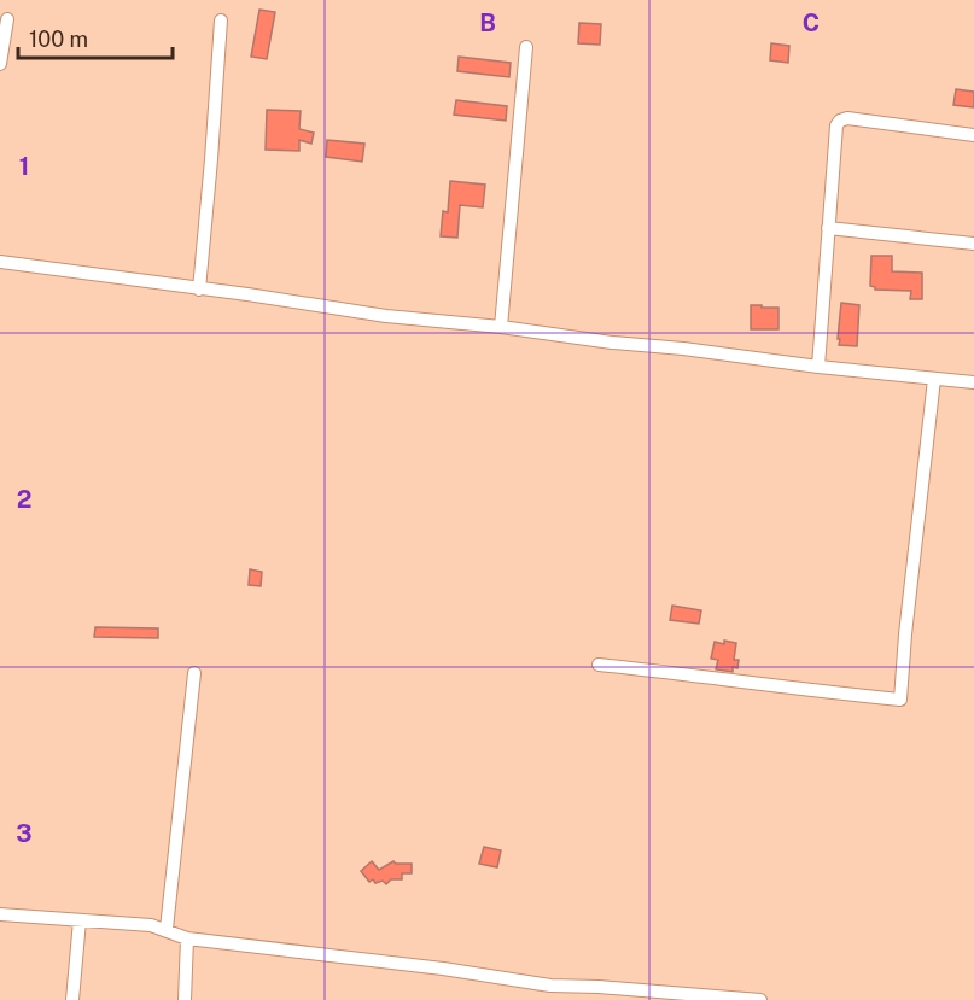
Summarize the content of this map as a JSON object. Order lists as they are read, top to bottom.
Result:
{
  "scale_bar": "100 m",
  "grid": {
    "columns": ["B", "C"],
    "rows": ["1", "2", "3"]
  }
}
